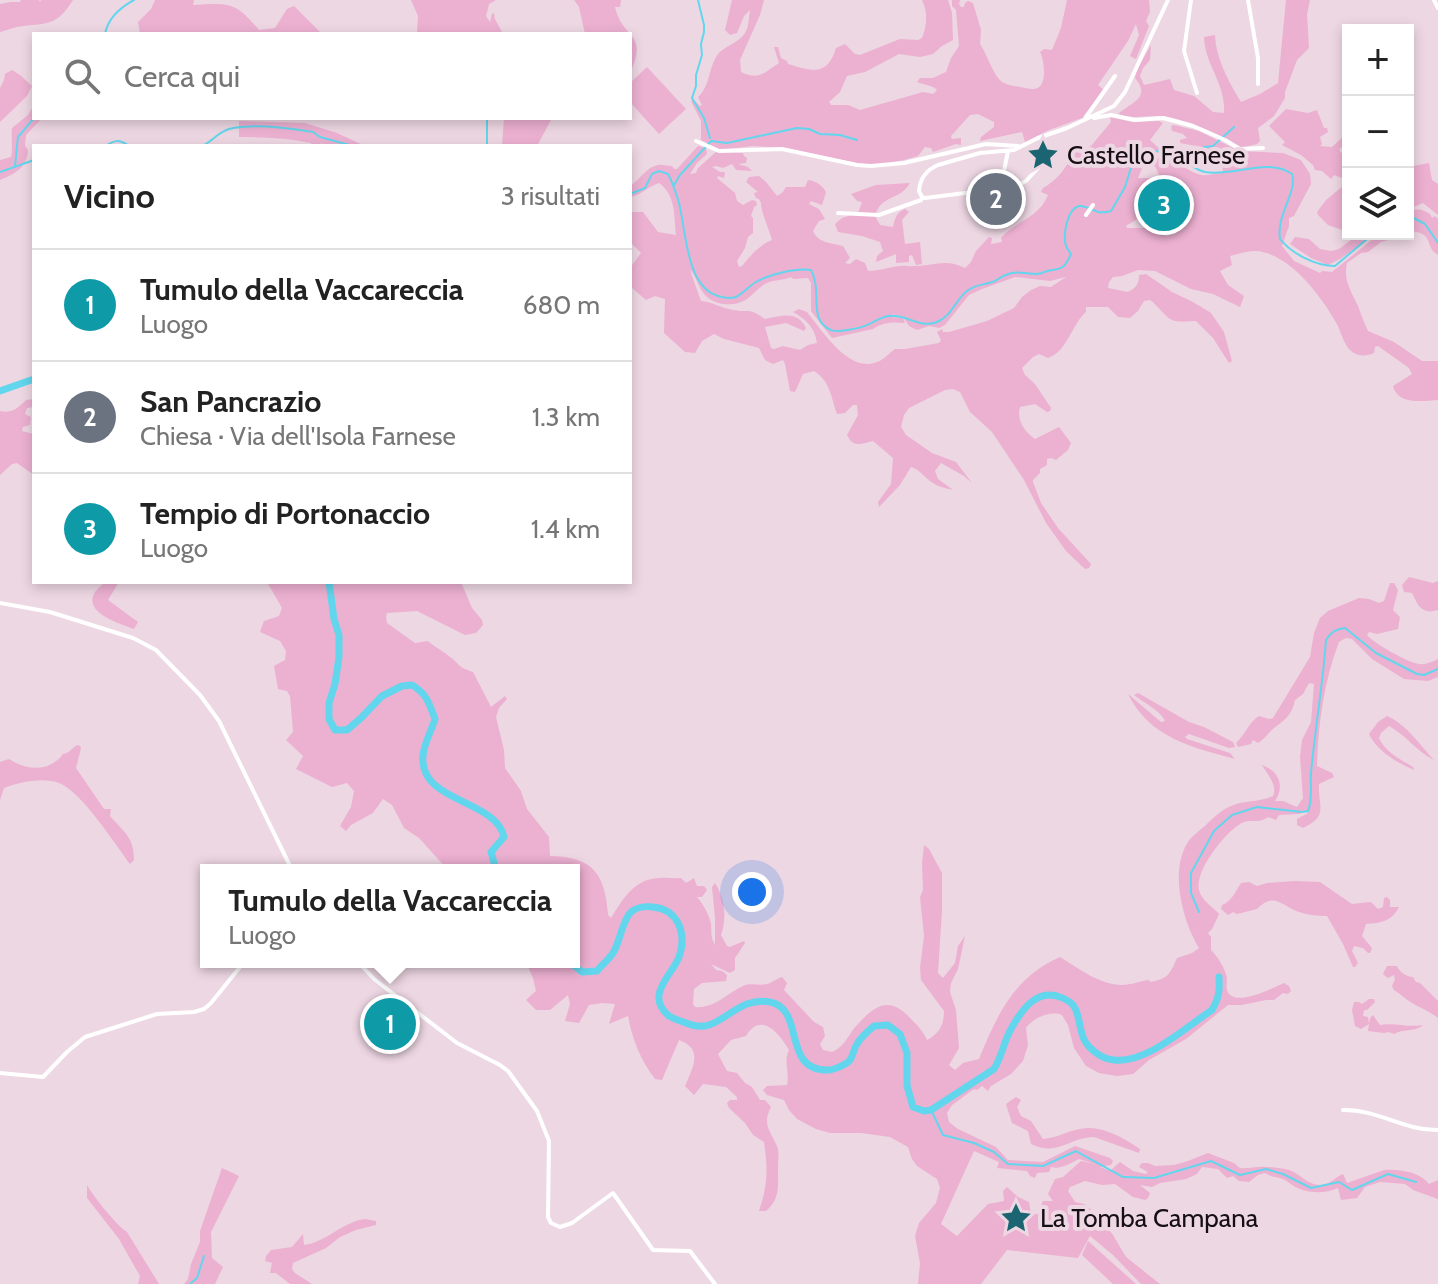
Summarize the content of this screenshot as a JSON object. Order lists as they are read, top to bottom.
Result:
{
  "places": {
    "place": ["Castello Farnese", "La Tomba Campana"]
  },
  "page": {
    "map_buttons": ["+", "−"],
    "search": "Cerca qui",
    "heading": ["Vicino", "3 risultati"],
    "pins": ["2", "3", "1"],
    "list": [
      {
        "mark": "1",
        "name": "Tumulo della Vaccareccia",
        "note": "Luogo",
        "value": "680 m"
      },
      {
        "mark": "2",
        "name": "San Pancrazio",
        "note": "Chiesa · Via dell'Isola Farnese",
        "value": "1.3 km"
      },
      {
        "mark": "3",
        "name": "Tempio di Portonaccio",
        "note": "Luogo",
        "value": "1.4 km"
      }
    ],
    "popup": ["Tumulo della Vaccareccia", "Luogo"]
  }
}
